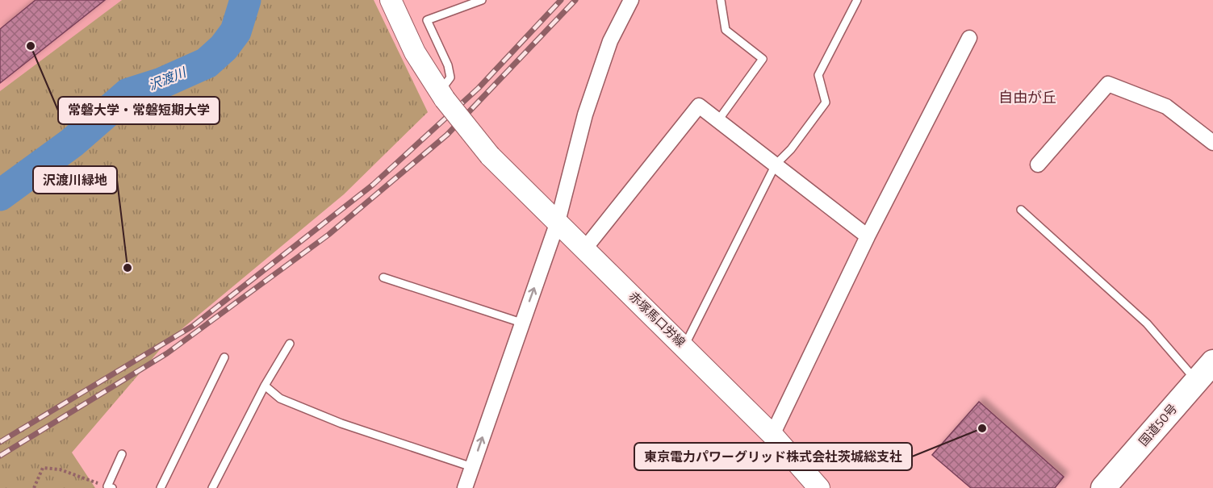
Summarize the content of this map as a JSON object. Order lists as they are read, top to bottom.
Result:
{
  "streets": {
    "highway": ["国道50号"],
    "main road": ["赤塚馬口労線"]
  },
  "districts": ["自由が丘"],
  "water": ["沢渡川"],
  "places": ["常磐大学・常磐短期大学", "沢渡川緑地", "東京電力パワーグリッド株式会社茨城総支社"]
}
